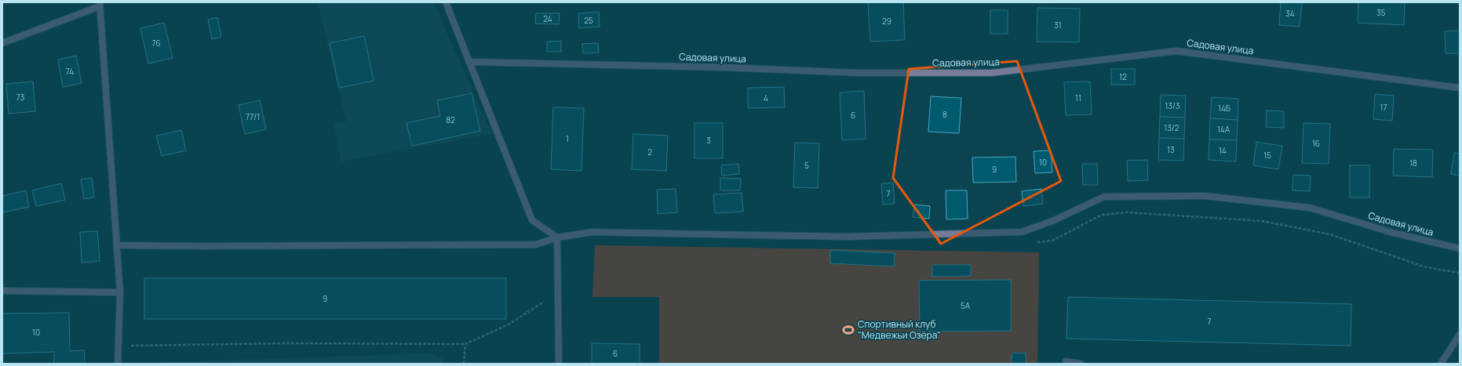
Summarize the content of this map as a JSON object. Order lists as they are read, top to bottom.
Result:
{
  "streets": {
    "street": ["Садовая улица"]
  },
  "places": {
    "sports": ["Спортивный клуб \"Медвежьи Озёра\""]
  },
  "house_numbers": [
    "35",
    "34",
    "24",
    "25",
    "29",
    "31",
    "76",
    "74",
    "12",
    "73",
    "4",
    "11",
    "13/3",
    "17",
    "14Б",
    "8",
    "6",
    "77/1",
    "82",
    "13/2",
    "14А",
    "1",
    "3",
    "16",
    "13",
    "14",
    "2",
    "15",
    "10",
    "18",
    "5",
    "9",
    "7",
    "9",
    "5А",
    "7",
    "10",
    "6"
  ]
}
